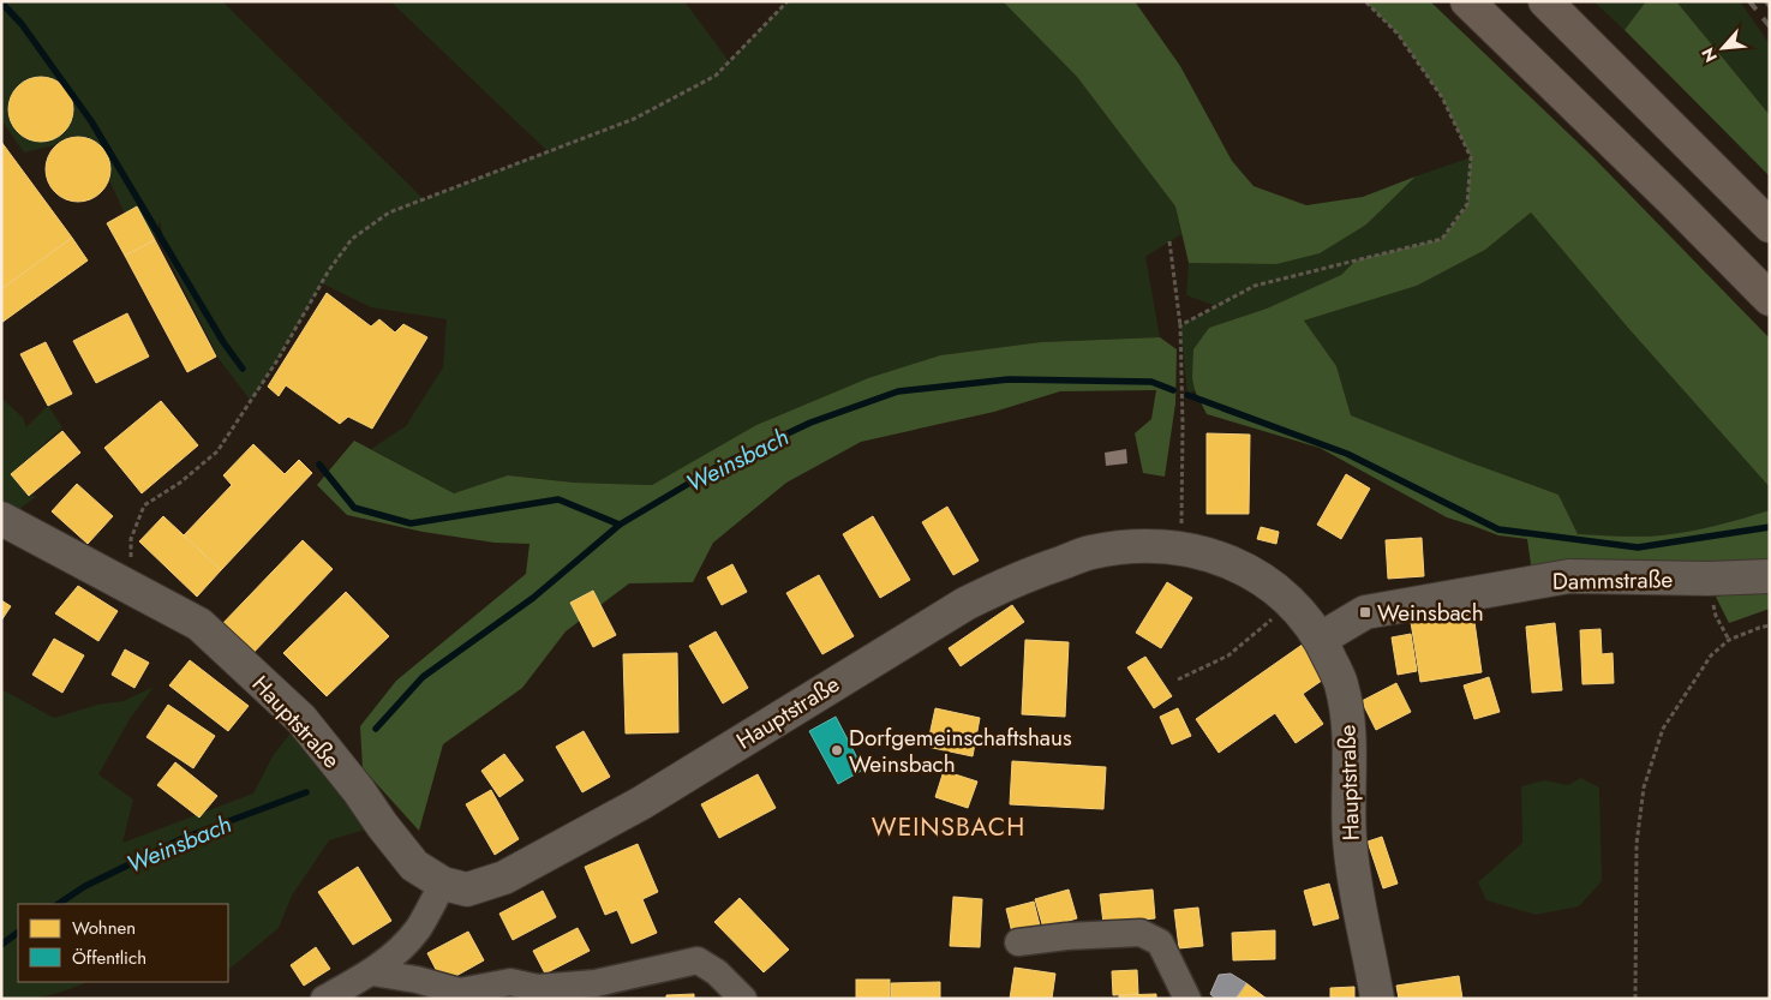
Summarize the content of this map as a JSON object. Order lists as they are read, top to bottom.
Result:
{
  "streets": {
    "street": ["Dammstraße", "Hauptstraße"]
  },
  "crossings": [
    ["Dammstraße", "Hauptstraße"]
  ],
  "districts": ["WEINSBACH"],
  "water": ["Weinsbach"],
  "places": {
    "transit": ["Weinsbach"],
    "other": ["Dorfgemeinschaftshaus Weinsbach"]
  },
  "legend": ["Wohnen", "Öffentlich"],
  "north": "bottom left"
}
